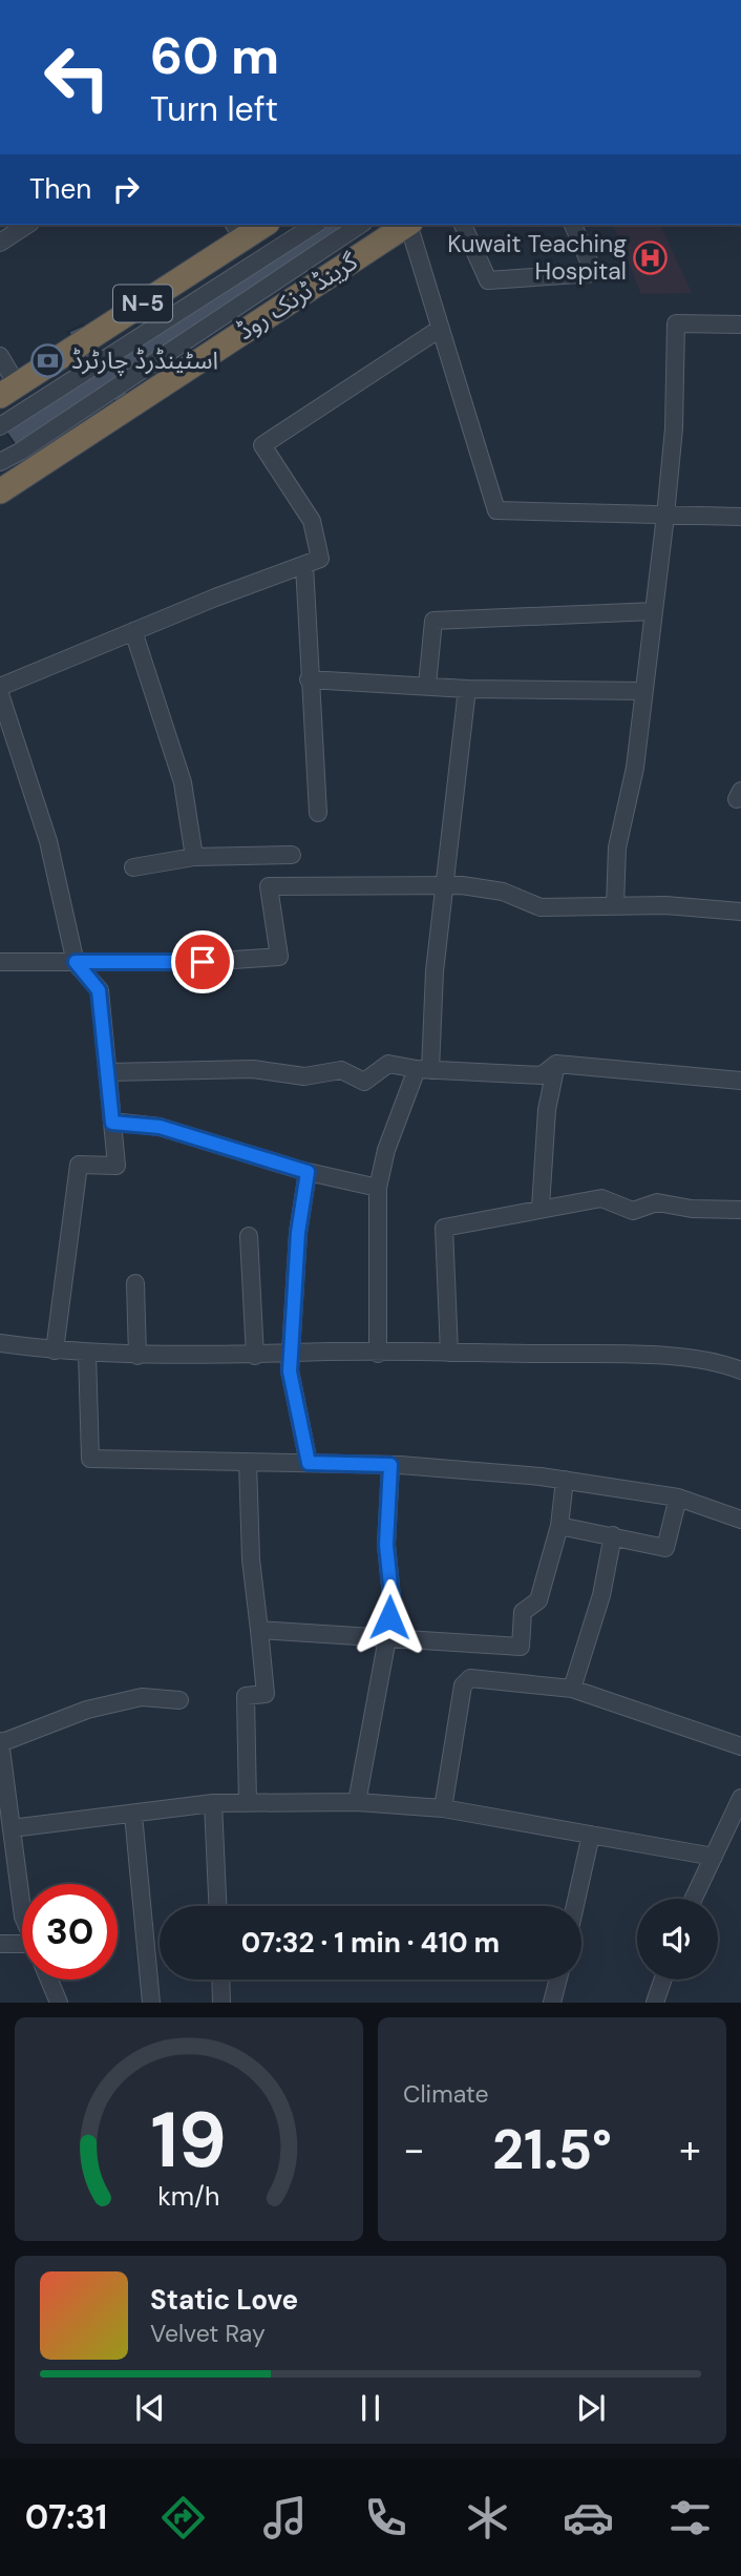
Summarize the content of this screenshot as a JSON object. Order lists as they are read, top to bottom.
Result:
{
  "streets": {
    "highway": ["گرینڈ ٹرنک روڈ", "N-5"]
  },
  "places": {
    "hospital": ["Kuwait Teaching Hospital"],
    "bank": ["اسٹینڈرڈ چارٹرڈ"]
  },
  "page": {
    "turn": ["60 m", "Turn left"],
    "then": "Then",
    "limit": "30",
    "trip": "07:32 · 1 min · 410 m",
    "tile": "Climate",
    "heat": ["−", "21.5°", "+"],
    "song": ["Static Love", "Velvet Ray"],
    "tabs": "07:31",
    "gauge": ["19", "km/h"]
  }
}
